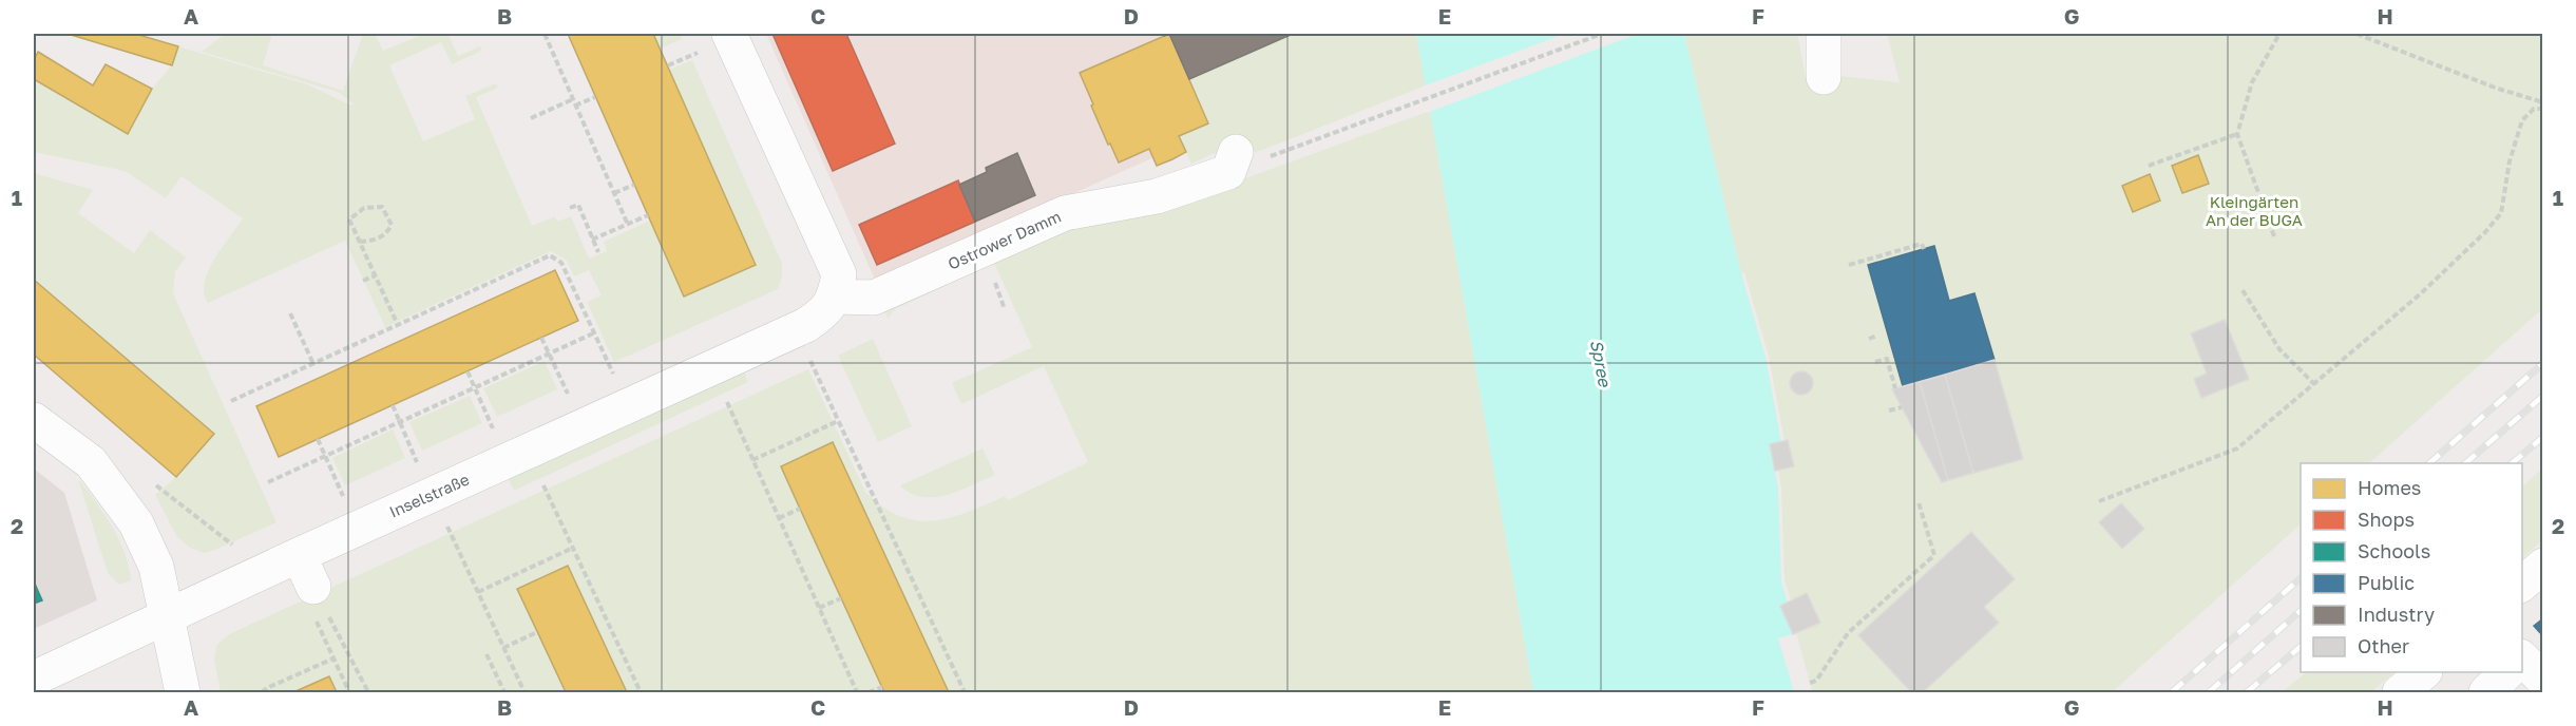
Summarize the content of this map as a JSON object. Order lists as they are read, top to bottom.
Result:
{
  "streets": {
    "street": ["Ostrower Damm", "Inselstraße"]
  },
  "crossings": [
    ["Ostrower Damm", "Inselstraße"]
  ],
  "water": ["Spree"],
  "parks": ["Kleingärten An der BUGA"],
  "legend": [
    "Homes",
    "Shops",
    "Schools",
    "Public",
    "Industry",
    "Other"
  ],
  "grid": {
    "columns": [
      "A",
      "B",
      "C",
      "D",
      "E",
      "F",
      "G",
      "H"
    ],
    "rows": ["1", "2"]
  }
}
